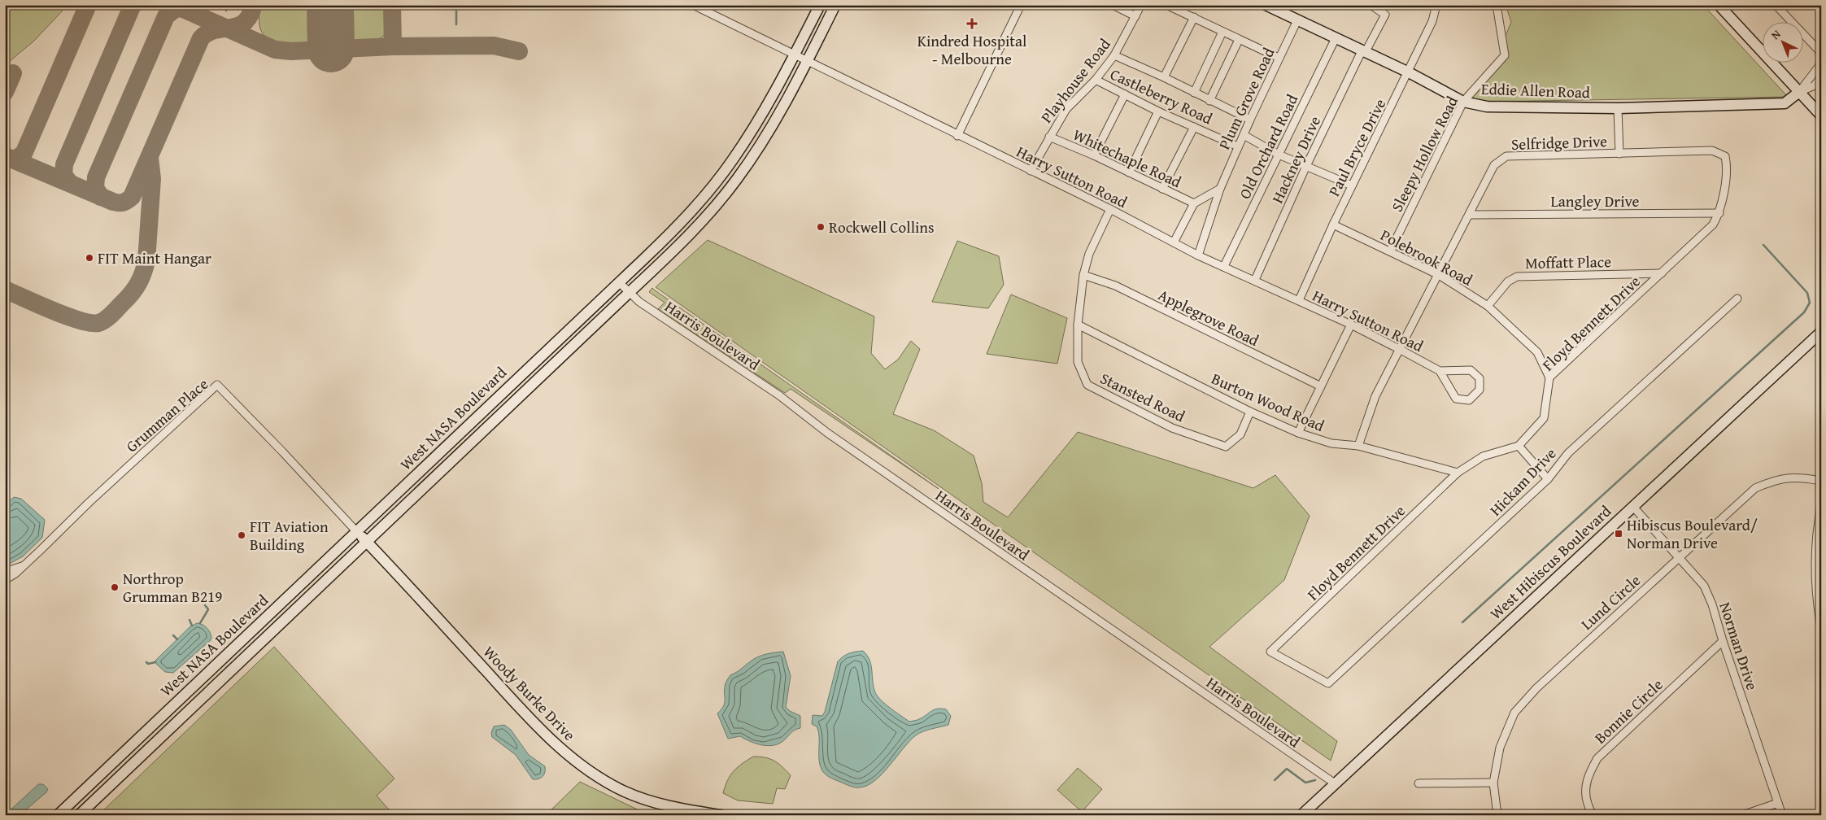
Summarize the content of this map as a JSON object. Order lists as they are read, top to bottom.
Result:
{
  "streets": {
    "main road": [
      "Eddie Allen Road",
      "West NASA Boulevard",
      "West Hibiscus Boulevard",
      "Woody Burke Drive"
    ],
    "street": [
      "Playhouse Road",
      "Castleberry Road",
      "Plum Grove Road",
      "Selfridge Drive",
      "Old Orchard Road",
      "Paul Bryce Drive",
      "Sleepy Hollow Road",
      "Whitechaple Road",
      "Hackney Drive",
      "Harry Sutton Road",
      "Langley Drive",
      "Polebrook Road",
      "Moffatt Place",
      "Applegrove Road",
      "Floyd Bennett Drive",
      "Harris Boulevard",
      "Stansted Road",
      "Burton Wood Road",
      "Grumman Place",
      "Hickam Drive",
      "Lund Circle",
      "Norman Drive",
      "Bonnie Circle"
    ]
  },
  "crossings": [
    ["Playhouse Road", "Castleberry Road"],
    ["Playhouse Road", "Whitechaple Road"],
    ["Playhouse Road", "Harry Sutton Road"],
    ["Eddie Allen Road", "Plum Grove Road"],
    ["Eddie Allen Road", "Old Orchard Road"],
    ["Eddie Allen Road", "Paul Bryce Drive"],
    ["Eddie Allen Road", "Sleepy Hollow Road"],
    ["Eddie Allen Road", "Hackney Drive"],
    ["Castleberry Road", "Plum Grove Road"],
    ["Plum Grove Road", "Harry Sutton Road"],
    ["Selfridge Drive", "Harry Sutton Road"],
    ["Selfridge Drive", "Langley Drive"],
    ["Selfridge Drive", "Polebrook Road"],
    ["Selfridge Drive", "Floyd Bennett Drive"],
    ["Selfridge Drive", "Burton Wood Road"],
    ["Old Orchard Road", "Harry Sutton Road"],
    ["Paul Bryce Drive", "Harry Sutton Road"],
    ["Paul Bryce Drive", "Polebrook Road"],
    ["Sleepy Hollow Road", "Polebrook Road"],
    ["Hackney Drive", "Harry Sutton Road"],
    ["Harry Sutton Road", "Stansted Road"],
    ["Harry Sutton Road", "West NASA Boulevard"],
    ["Langley Drive", "Floyd Bennett Drive"],
    ["Polebrook Road", "Moffatt Place"],
    ["Polebrook Road", "Floyd Bennett Drive"],
    ["Moffatt Place", "Floyd Bennett Drive"],
    ["Applegrove Road", "Stansted Road"],
    ["Floyd Bennett Drive", "Burton Wood Road"],
    ["Floyd Bennett Drive", "Hickam Drive"],
    ["Harris Boulevard", "West NASA Boulevard"],
    ["Harris Boulevard", "West Hibiscus Boulevard"],
    ["Stansted Road", "Burton Wood Road"],
    ["Grumman Place", "West NASA Boulevard"],
    ["Grumman Place", "Woody Burke Drive"],
    ["West NASA Boulevard", "Woody Burke Drive"],
    ["West Hibiscus Boulevard", "Norman Drive"],
    ["Lund Circle", "Norman Drive"],
    ["Norman Drive", "Bonnie Circle"]
  ],
  "places": {
    "health": ["Kindred Hospital - Melbourne"],
    "other": [
      "Rockwell Collins",
      "FIT Maint Hangar",
      "FIT Aviation Building",
      "Northrop Grumman B219"
    ],
    "transit": ["Hibiscus Boulevard/ Norman Drive"]
  },
  "north": "top left"
}
